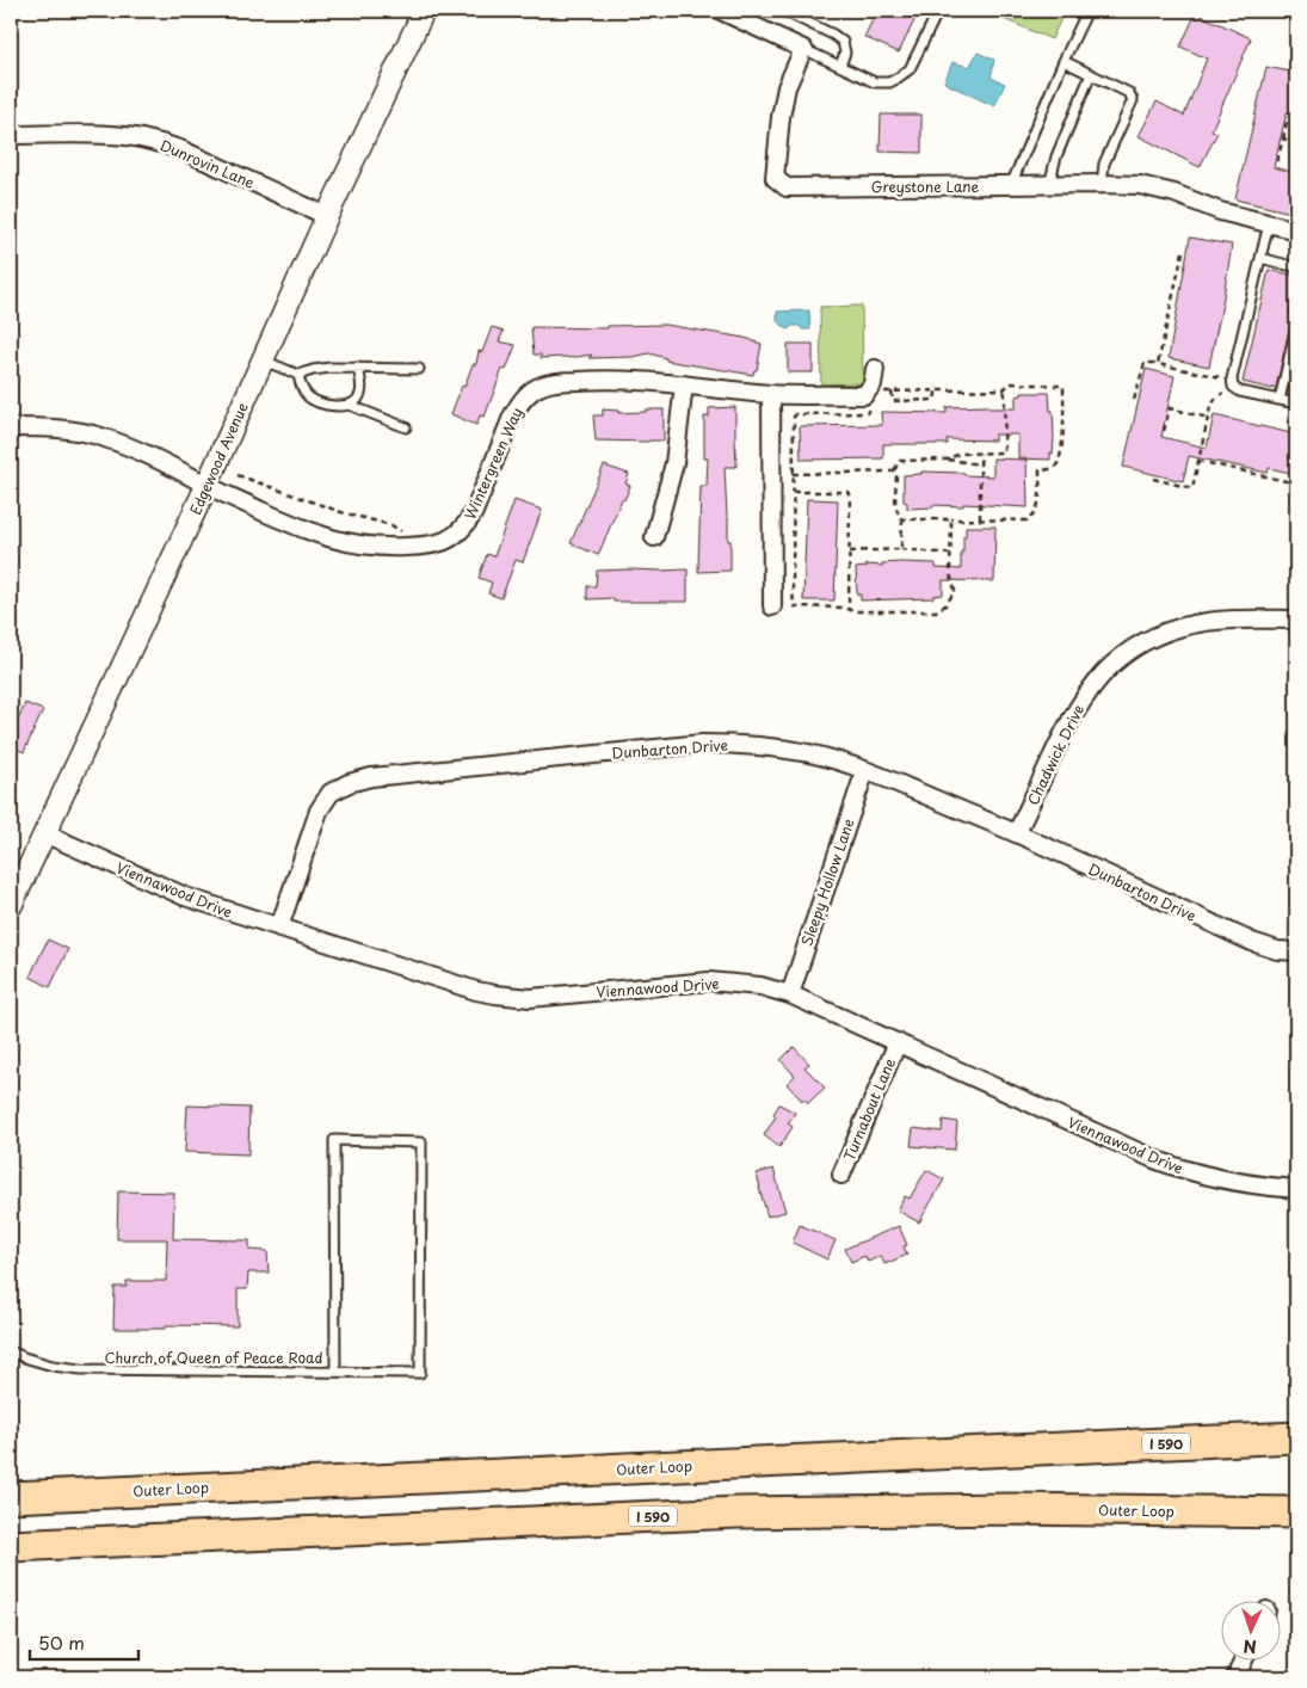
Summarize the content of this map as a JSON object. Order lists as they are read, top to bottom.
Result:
{
  "streets": {
    "highway": ["I 590", "Outer Loop"],
    "street": [
      "Dunrovin Lane",
      "Greystone Lane",
      "Edgewood Avenue",
      "Wintergreen Way",
      "Dunbarton Drive",
      "Chadwick Drive",
      "Sleepy Hollow Lane",
      "Viennawood Drive",
      "Turnabout Lane"
    ],
    "lane": ["Church of Queen of Peace Road"]
  },
  "crossings": [
    ["Dunrovin Lane", "Edgewood Avenue"],
    ["Edgewood Avenue", "Wintergreen Way"],
    ["Edgewood Avenue", "Viennawood Drive"],
    ["Dunbarton Drive", "Chadwick Drive"],
    ["Dunbarton Drive", "Sleepy Hollow Lane"],
    ["Dunbarton Drive", "Viennawood Drive"],
    ["Sleepy Hollow Lane", "Viennawood Drive"],
    ["Viennawood Drive", "Turnabout Lane"]
  ],
  "scale_bar": "50 m",
  "north": "bottom"
}
